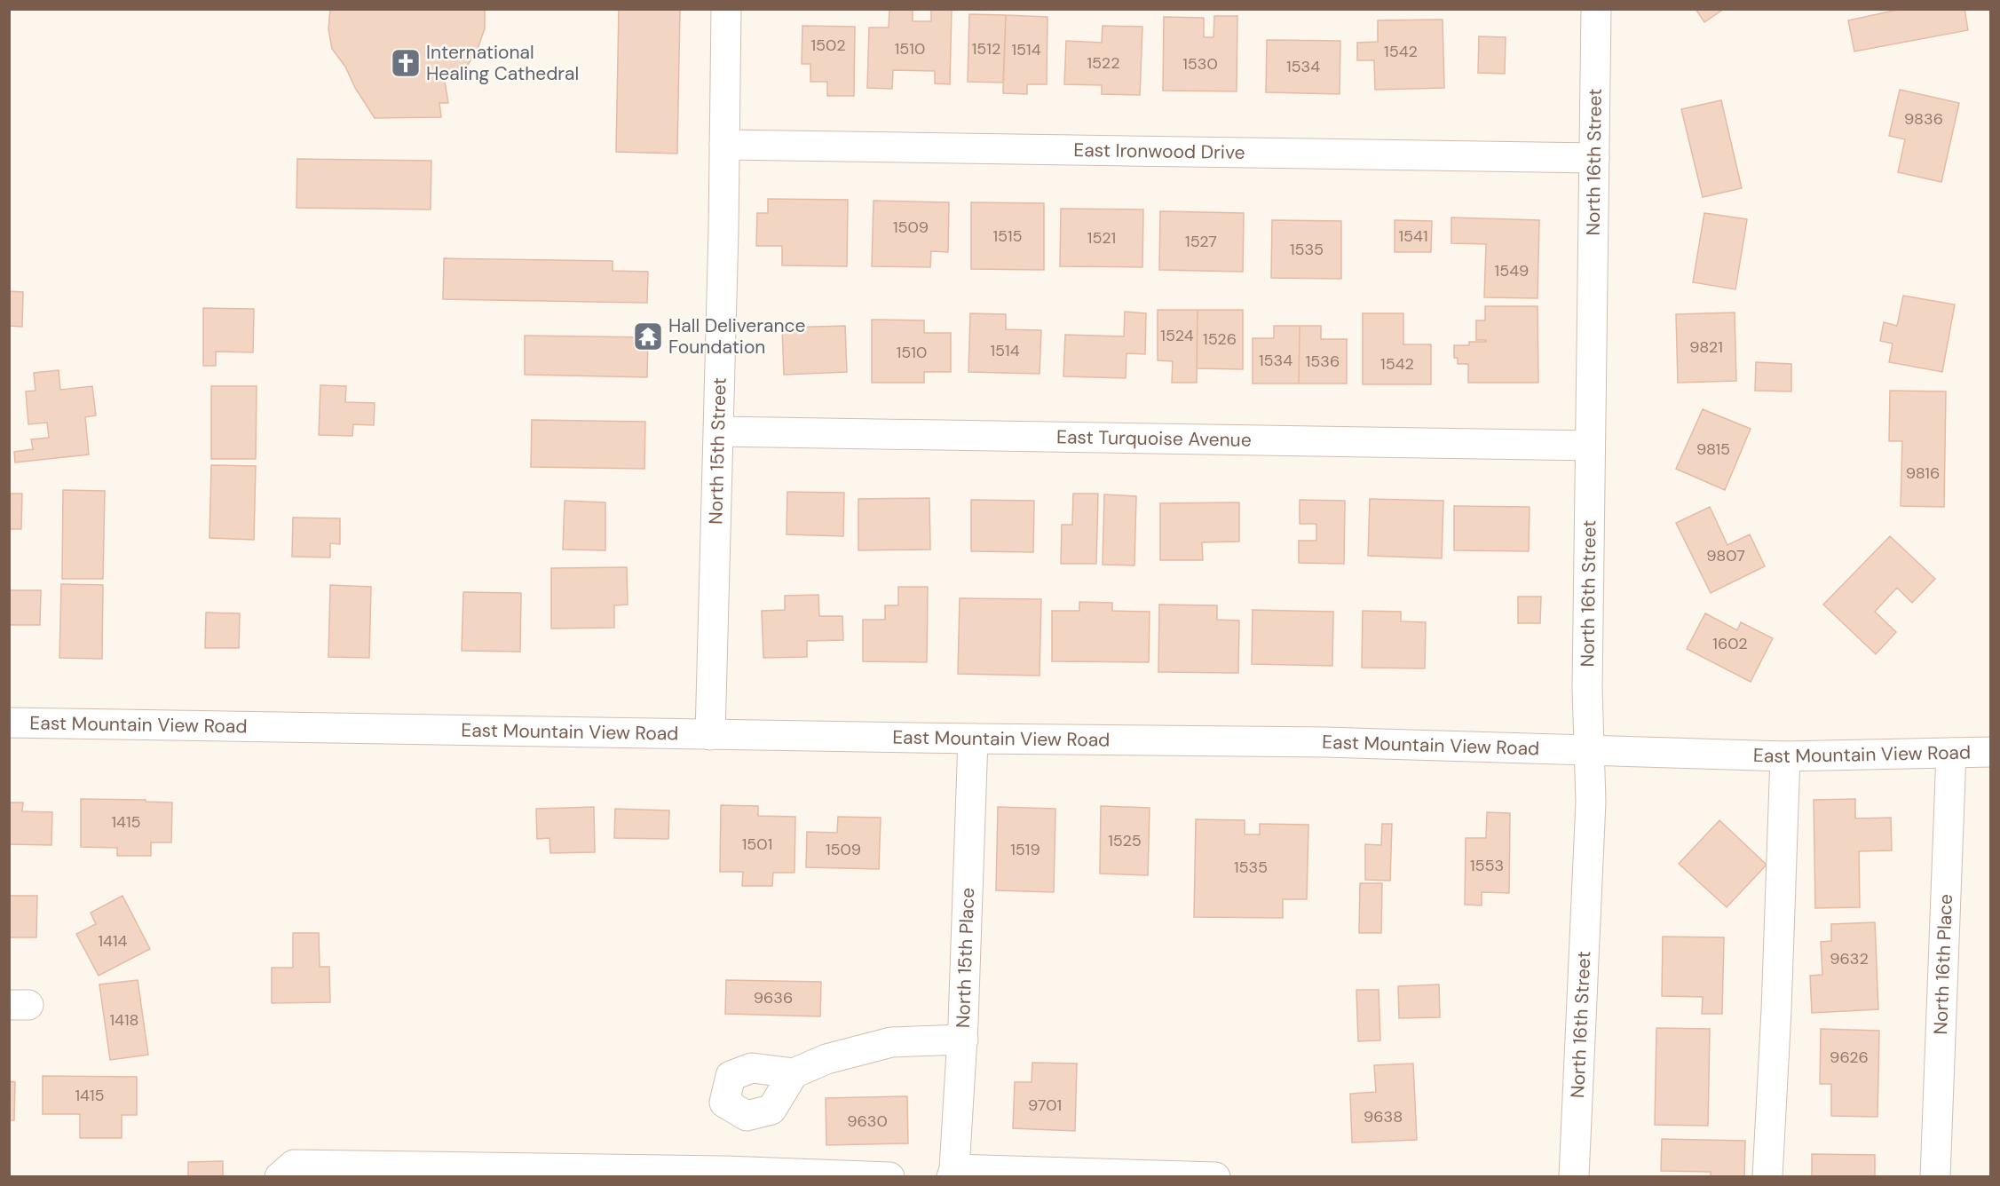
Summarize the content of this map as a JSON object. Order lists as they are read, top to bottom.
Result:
{
  "streets": {
    "street": [
      "East Ironwood Drive",
      "North 16th Street",
      "East Turquoise Avenue",
      "North 15th Street",
      "East Mountain View Road",
      "North 15th Place",
      "North 16th Place"
    ]
  },
  "crossings": [
    ["East Ironwood Drive", "North 16th Street"],
    ["East Ironwood Drive", "North 15th Street"],
    ["North 16th Street", "East Turquoise Avenue"],
    ["North 16th Street", "East Mountain View Road"],
    ["East Turquoise Avenue", "North 15th Street"],
    ["North 15th Street", "East Mountain View Road"],
    ["East Mountain View Road", "North 15th Place"],
    ["East Mountain View Road", "North 16th Place"]
  ],
  "places": {
    "church": ["International Healing Cathedral"],
    "temple": ["Hall Deliverance Foundation"]
  },
  "house_numbers": [
    "1502",
    "1510",
    "1512",
    "1514",
    "1542",
    "1522",
    "1530",
    "1534",
    "9836",
    "1509",
    "1515",
    "1541",
    "1521",
    "1527",
    "1535",
    "1549",
    "1524",
    "1526",
    "9821",
    "1514",
    "1510",
    "1534",
    "1536",
    "1542",
    "9815",
    "9816",
    "9807",
    "1602",
    "1415",
    "1525",
    "1501",
    "1509",
    "1519",
    "1553",
    "1535",
    "1414",
    "9632",
    "9636",
    "1418",
    "9626",
    "1415",
    "9701",
    "9638",
    "9630"
  ]
}
